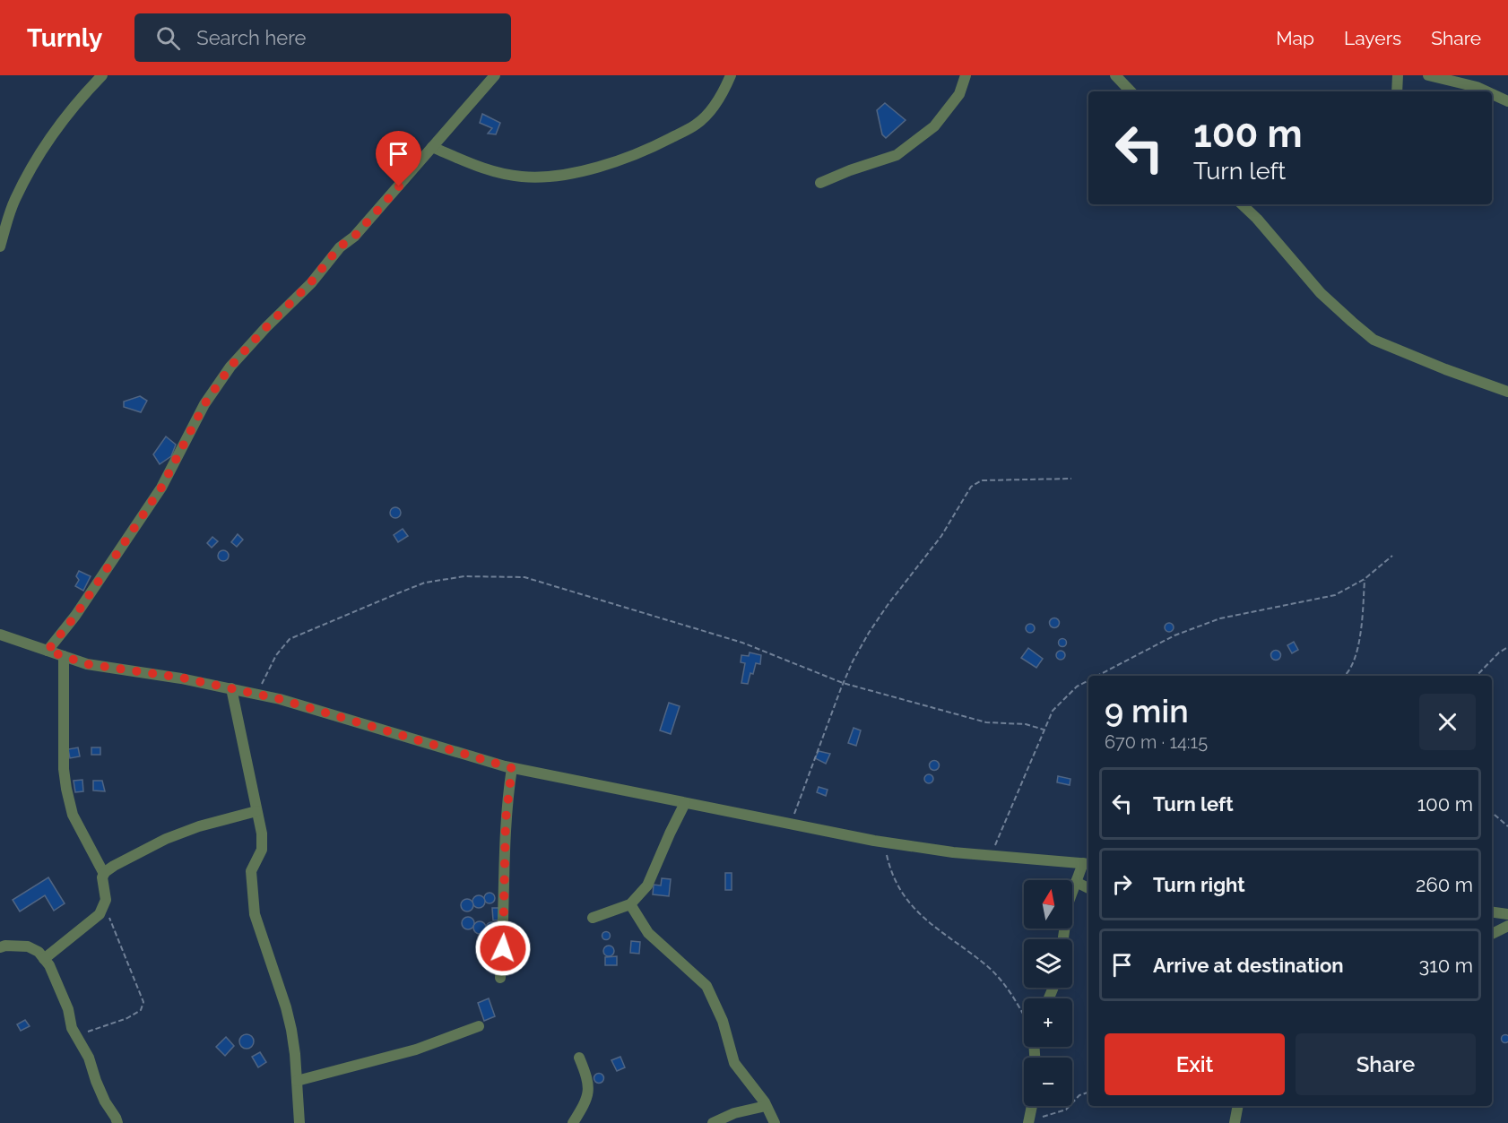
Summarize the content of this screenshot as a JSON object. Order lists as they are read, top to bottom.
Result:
{
  "north": "top",
  "page": {
    "header": "Turnly",
    "search": "Search here",
    "nav": ["Map", "Layers", "Share"],
    "turn": ["100 m", "Turn left"],
    "heading": ["9 min", "670 m · 14:15"],
    "list": [
      {
        "name": "Turn left",
        "value": "100 m"
      },
      {
        "name": "Turn right",
        "value": "260 m"
      },
      {
        "name": "Arrive at destination",
        "value": "310 m"
      }
    ],
    "map_buttons": ["+", "−"],
    "buttons": ["Exit", "Share"]
  }
}
